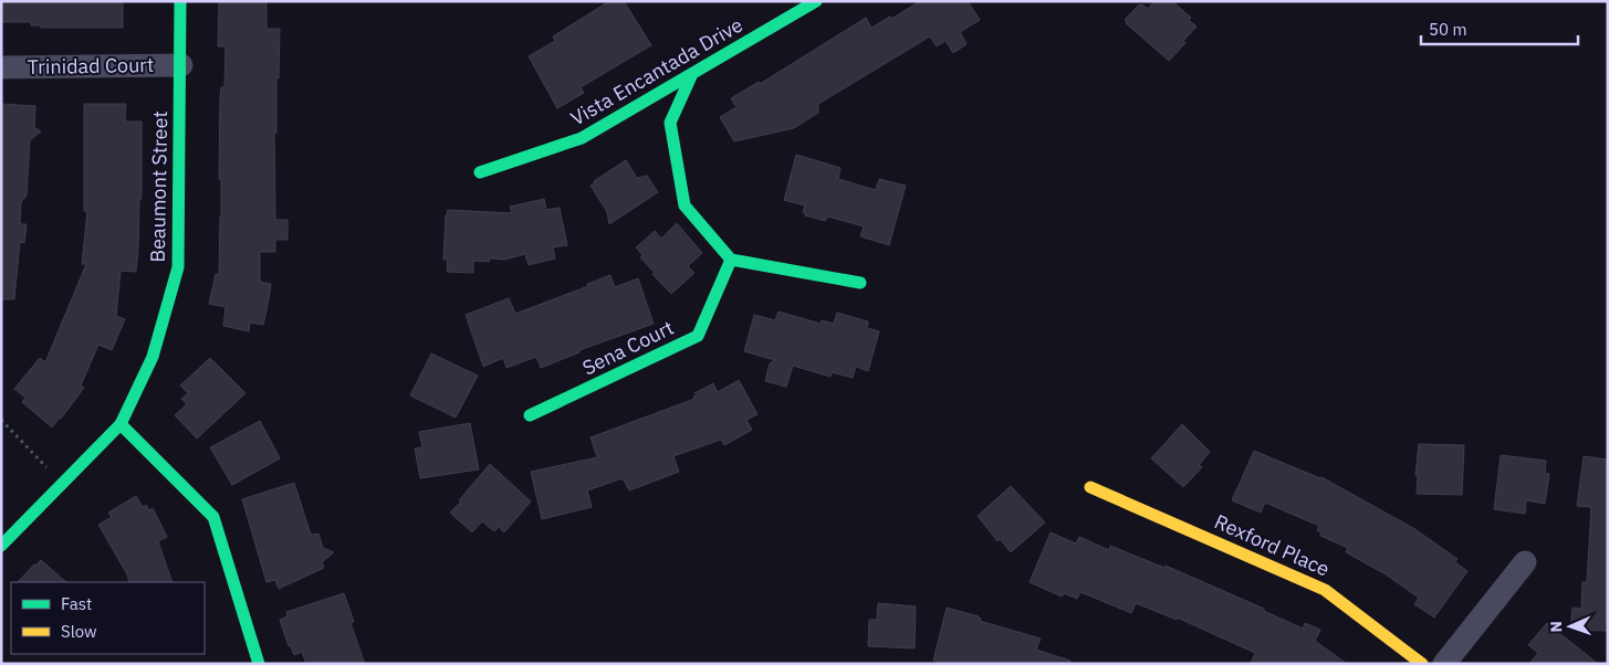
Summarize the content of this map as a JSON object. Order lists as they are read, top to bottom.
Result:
{
  "streets": {
    "street": [
      "Trinidad Court",
      "Vista Encantada Drive",
      "Beaumont Street",
      "Sena Court",
      "Rexford Place"
    ]
  },
  "crossings": [
    ["Trinidad Court", "Beaumont Street"]
  ],
  "legend": ["Fast", "Slow"],
  "scale_bar": "50 m",
  "north": "left"
}
